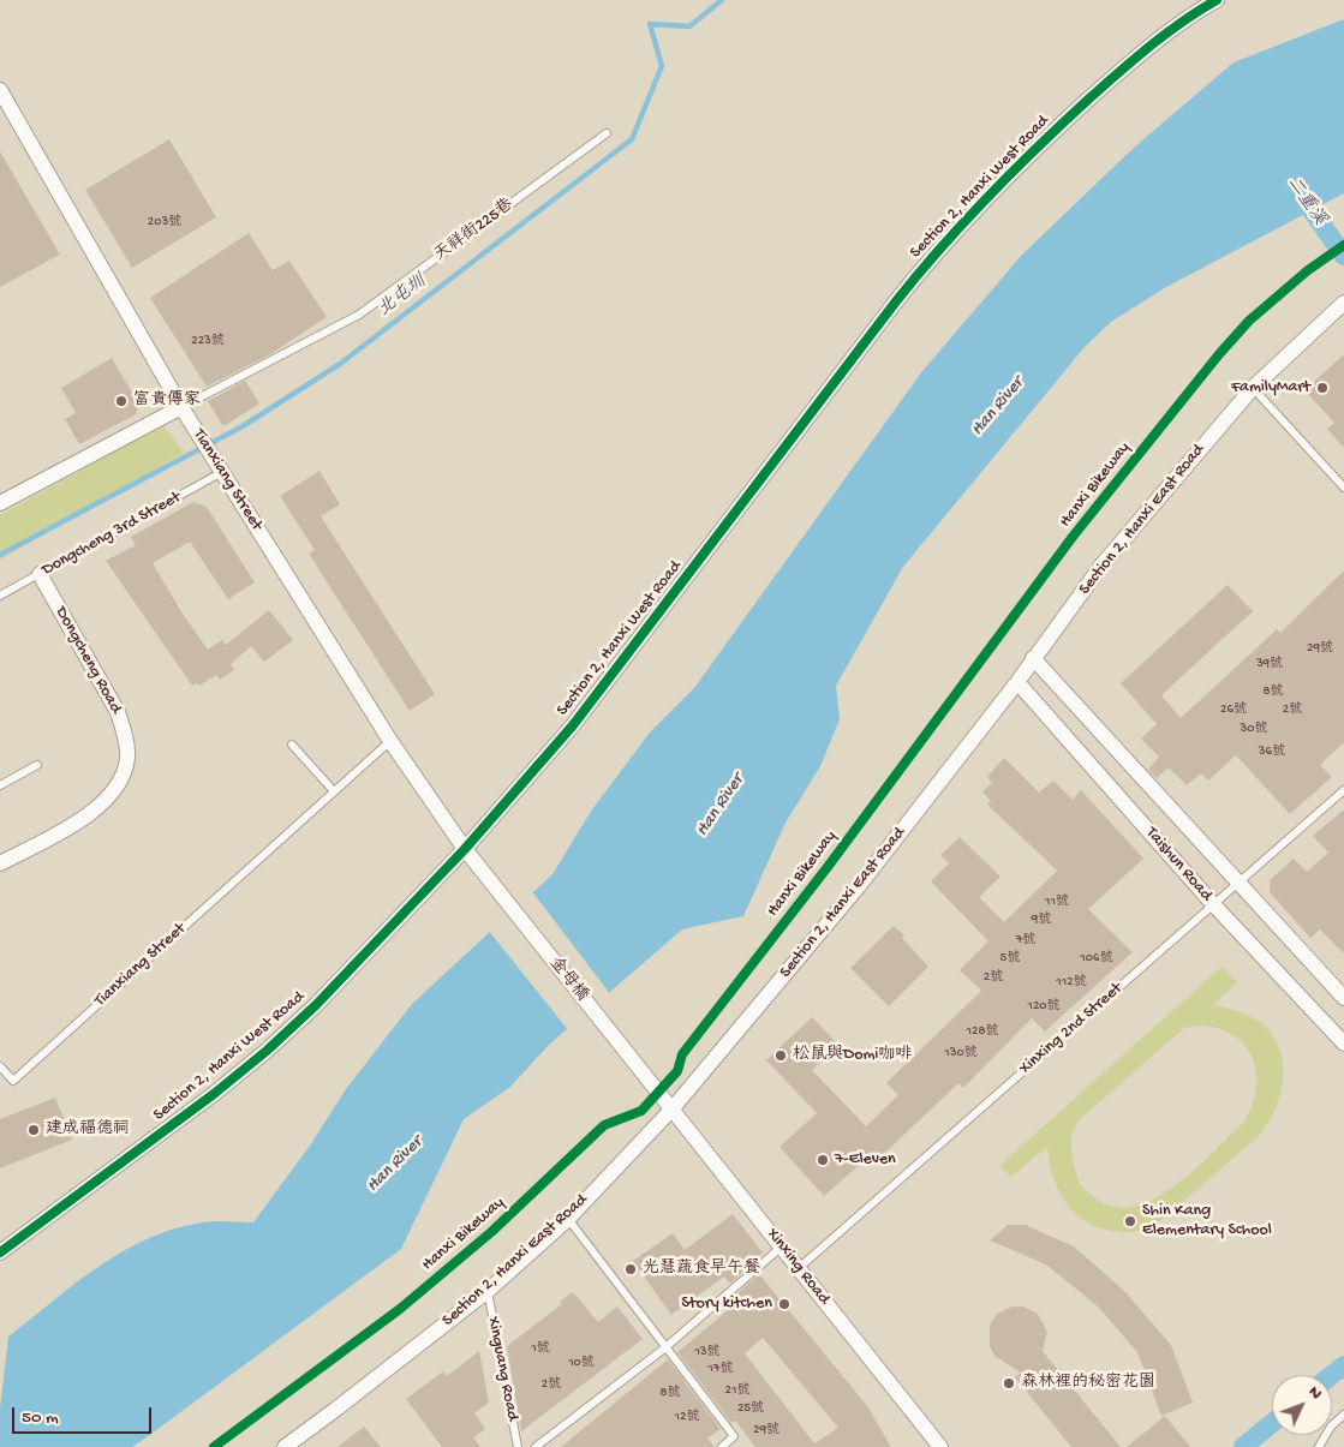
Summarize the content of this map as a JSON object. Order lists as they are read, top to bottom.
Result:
{
  "streets": {
    "street": [
      "Section 2, Hanxi West Road",
      "Tianxiang Street",
      "Section 2, Hanxi East Road",
      "Dongcheng Road",
      "Taishun Road",
      "金母橋",
      "Xinxing Road"
    ],
    "lane": [
      "天祥街225巷",
      "Dongcheng 3rd Street",
      "Xinxing 2nd Street",
      "Xinguang Road"
    ],
    "cycle path": ["Hanxi Bikeway"]
  },
  "crossings": [
    ["Section 2, Hanxi West Road", "Tianxiang Street"],
    ["天祥街225巷", "Tianxiang Street"],
    ["Tianxiang Street", "Dongcheng 3rd Street"],
    ["Tianxiang Street", "金母橋"],
    ["Section 2, Hanxi East Road", "Taishun Road"],
    ["Section 2, Hanxi East Road", "Xinxing Road"],
    ["Section 2, Hanxi East Road", "Xinguang Road"],
    ["Dongcheng 3rd Street", "Dongcheng Road"],
    ["Taishun Road", "Xinxing 2nd Street"],
    ["金母橋", "Xinxing Road"],
    ["Xinxing 2nd Street", "Xinxing Road"]
  ],
  "water": ["二重溪", "北屯圳", "Han River"],
  "places": [
    "FamilyMart",
    "富貴傳家",
    "松鼠與Domi咖啡",
    "建成福德祠",
    "7-Eleven",
    "Shin Kang Elementary School",
    "光慧蔬食早午餐",
    "Story kitchen",
    "森林裡的秘密花園"
  ],
  "house_numbers": [
    "203號",
    "223號",
    "29號",
    "39號",
    "8號",
    "26號",
    "2號",
    "30號",
    "36號",
    "11號",
    "9號",
    "7號",
    "5號",
    "106號",
    "2號",
    "112號",
    "120號",
    "128號",
    "130號",
    "1號",
    "13號",
    "10號",
    "17號",
    "2號",
    "21號",
    "8號",
    "25號",
    "12號",
    "29號"
  ],
  "scale_bar": "50 m",
  "north": "top right"
}
